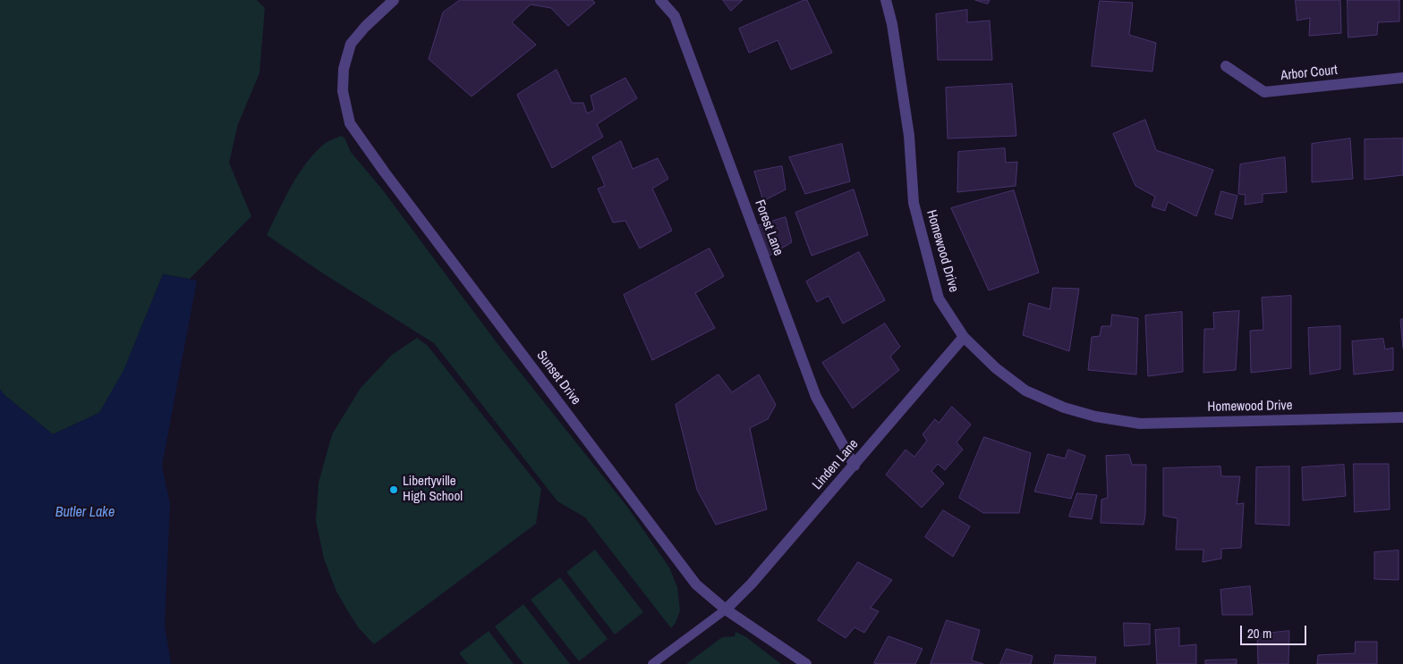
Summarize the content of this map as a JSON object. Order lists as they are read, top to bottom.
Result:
{
  "streets": {
    "street": [
      "Arbor Court",
      "Forest Lane",
      "Homewood Drive",
      "Sunset Drive",
      "Linden Lane"
    ]
  },
  "crossings": [
    ["Forest Lane", "Linden Lane"],
    ["Homewood Drive", "Linden Lane"],
    ["Sunset Drive", "Linden Lane"]
  ],
  "water": ["Butler Lake"],
  "places": ["Libertyville High School"],
  "scale_bar": "20 m"
}
